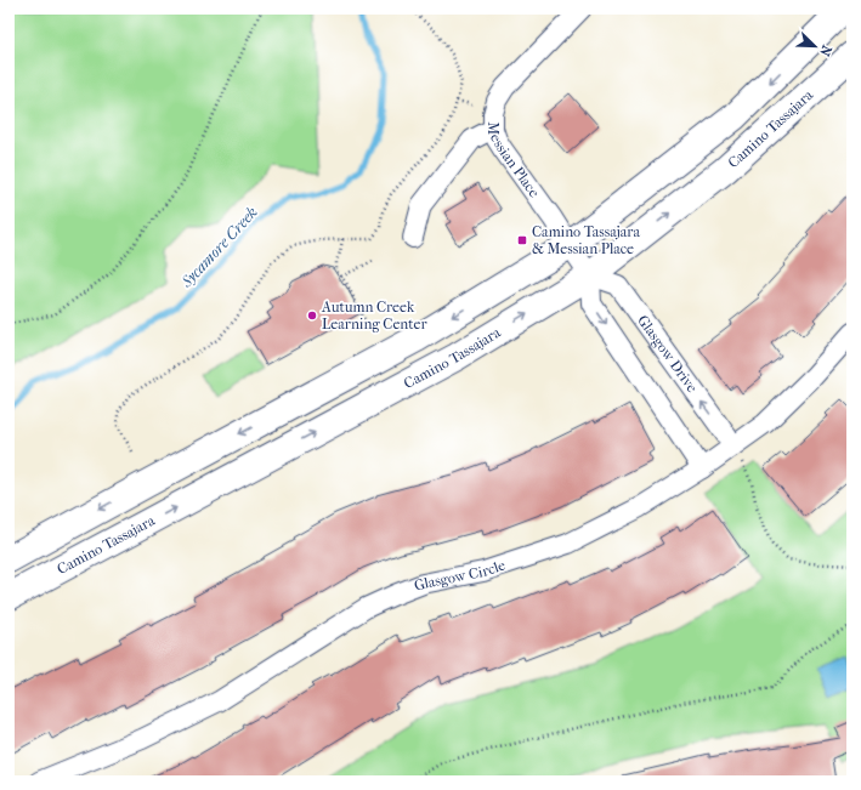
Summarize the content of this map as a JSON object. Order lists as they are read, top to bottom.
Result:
{
  "streets": {
    "main road": ["Camino Tassajara"],
    "street": ["Messian Place", "Glasgow Drive", "Glasgow Circle"]
  },
  "crossings": [
    ["Camino Tassajara", "Glasgow Drive"],
    ["Glasgow Drive", "Glasgow Circle"]
  ],
  "water": ["Sycamore Creek"],
  "places": {
    "transit": ["Camino Tassajara & Messian Place"],
    "other": ["Autumn Creek Learning Center"]
  },
  "north": "bottom right"
}
